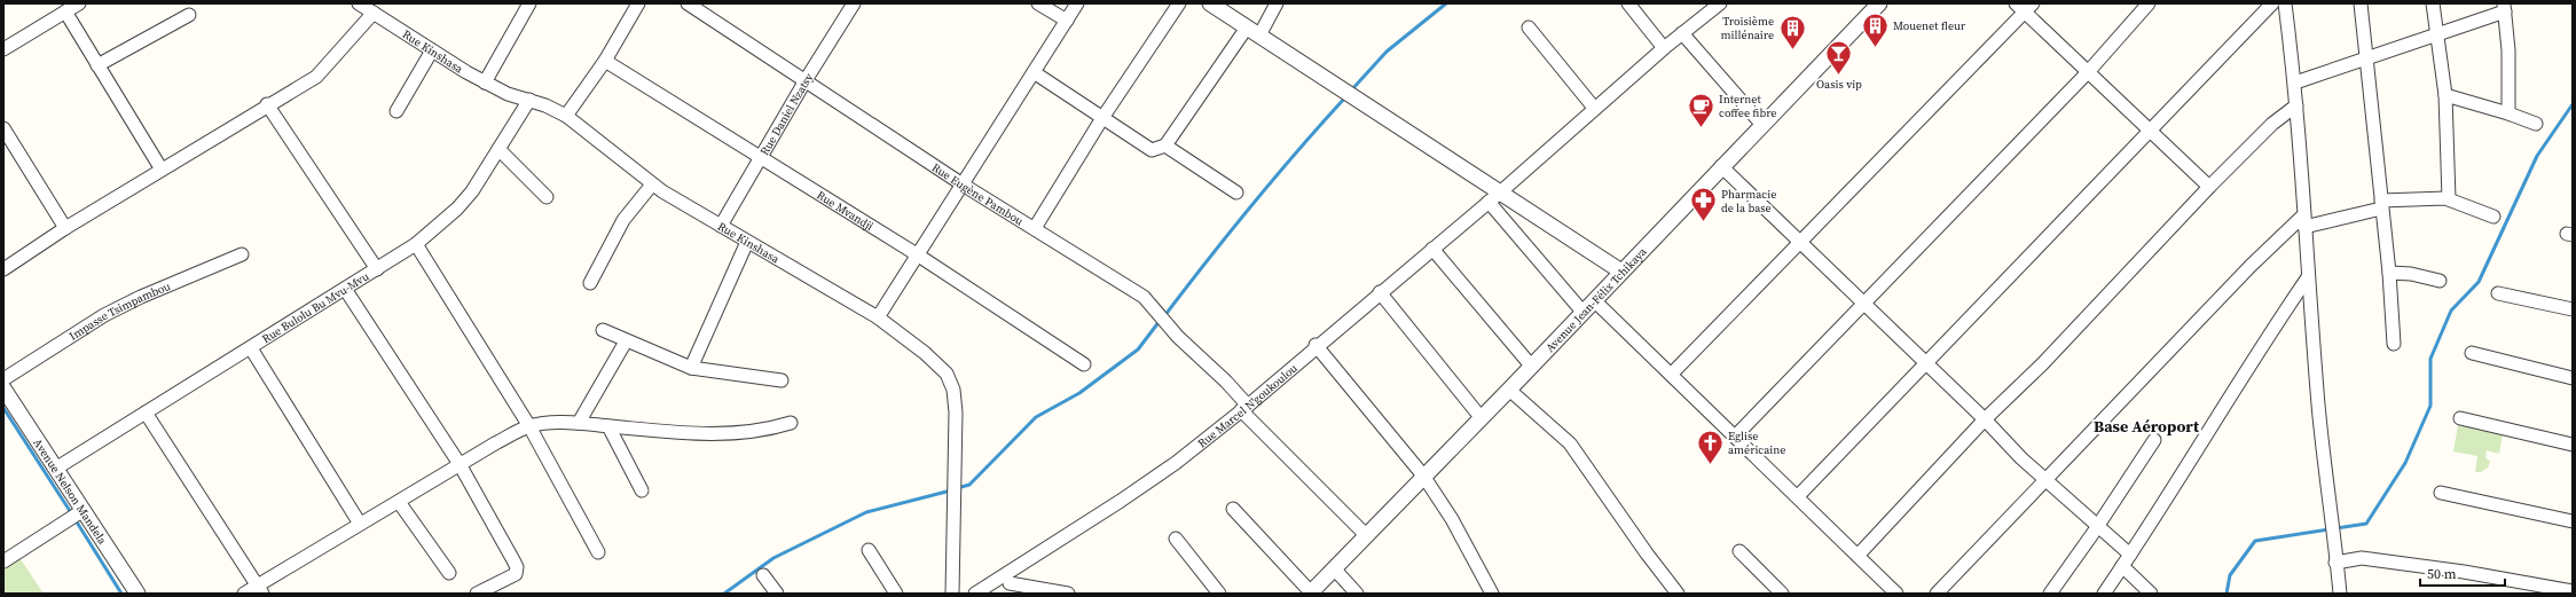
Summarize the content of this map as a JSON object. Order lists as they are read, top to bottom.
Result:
{
  "streets": {
    "street": [
      "Rue Kinshasa",
      "Rue Daniel Nzatsy",
      "Rue Eugène Pambou",
      "Rue Mvandji",
      "Avenue Jean-Félix Tchikaya",
      "Rue Bulolu Bu Mvu-Mvu",
      "Impasse Tsimpambou",
      "Rue Marcel N'goukoulou",
      "Avenue Nelson Mandela"
    ]
  },
  "crossings": [
    ["Rue Kinshasa", "Rue Daniel Nzatsy"],
    ["Rue Kinshasa", "Rue Bulolu Bu Mvu-Mvu"],
    ["Rue Daniel Nzatsy", "Rue Eugène Pambou"],
    ["Rue Daniel Nzatsy", "Rue Mvandji"],
    ["Rue Eugène Pambou", "Avenue Jean-Félix Tchikaya"],
    ["Rue Eugène Pambou", "Rue Marcel N'goukoulou"],
    ["Rue Bulolu Bu Mvu-Mvu", "Avenue Nelson Mandela"]
  ],
  "districts": ["Base Aéroport"],
  "places": {
    "building": ["Mouenet fleur", "Troisième millénaire"],
    "bar": ["Oasis vip"],
    "cafe": ["Internet coffee fibre"],
    "pharmacy": ["Pharmacie de la base"],
    "church": ["Eglise américaine"]
  },
  "scale_bar": "50 m"
}
